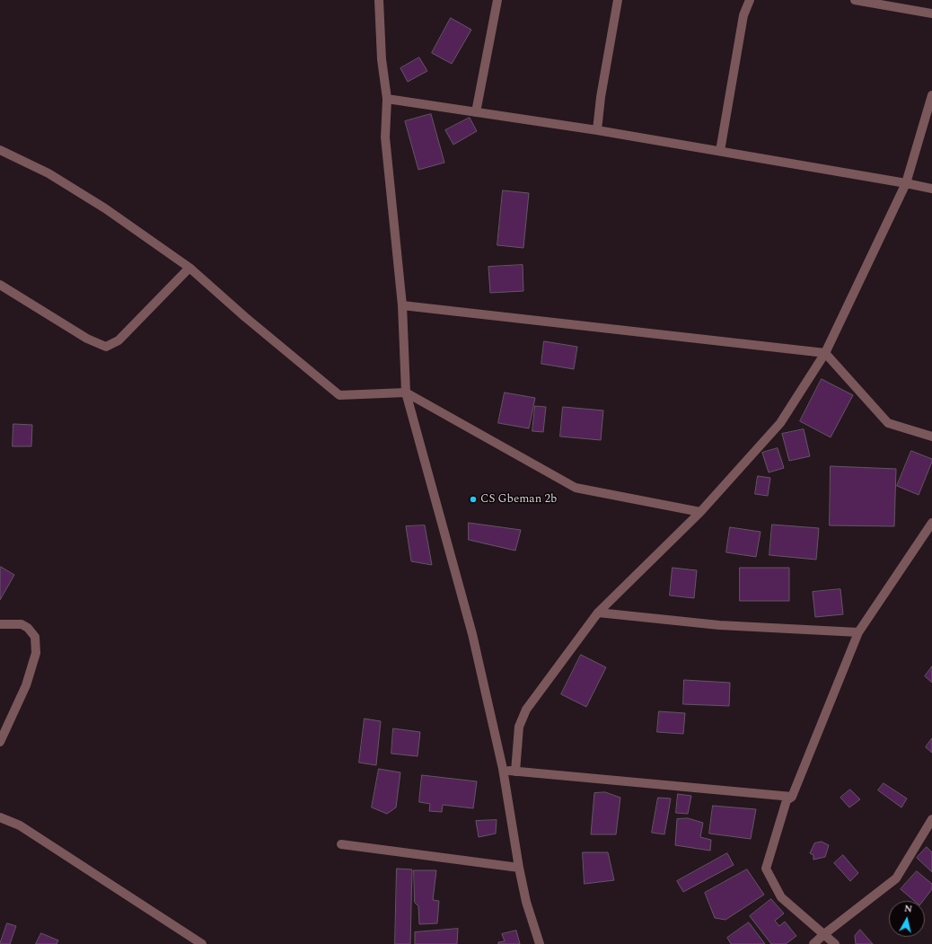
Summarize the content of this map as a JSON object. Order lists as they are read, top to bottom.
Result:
{
  "places": ["CS Gbeman 2b"],
  "north": "top"
}
